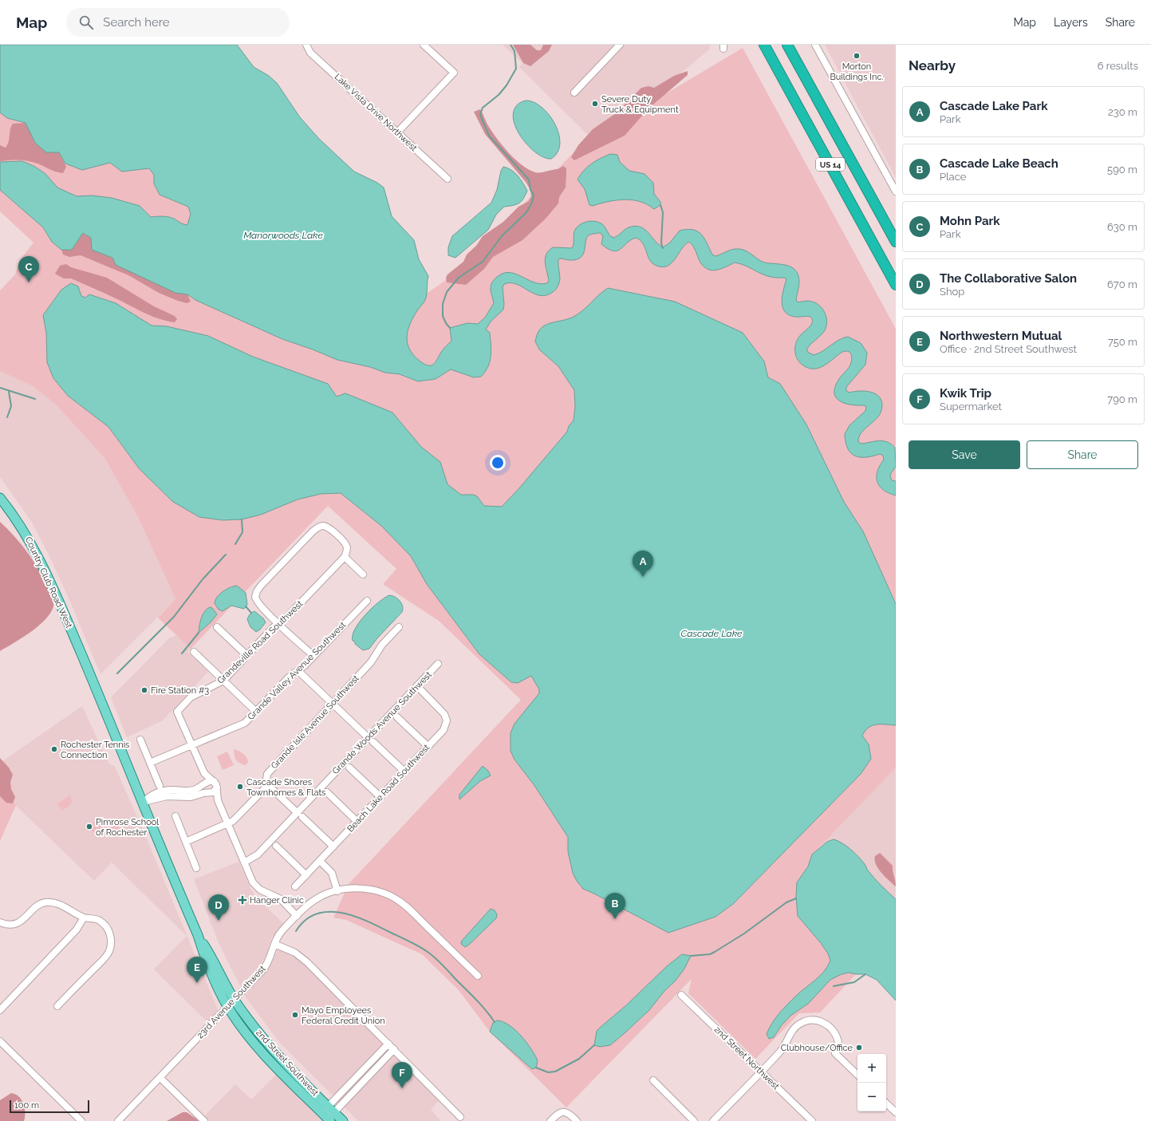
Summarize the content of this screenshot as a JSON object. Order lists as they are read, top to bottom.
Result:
{
  "streets": {
    "highway": ["US 14"],
    "main road": ["Country Club Road West", "2nd Street Southwest"],
    "street": [
      "Lake Vista Drive Northwest",
      "Grandeville Road Southwest",
      "Grande Valley Avenue Southwest",
      "Grande Isle Avenue Southwest",
      "Grande Woods Avenue Southwest",
      "Beach Lake Road Southwest",
      "23rd Avenue Southwest",
      "2nd Street Northwest"
    ]
  },
  "crossings": [
    ["Country Club Road West", "2nd Street Southwest"],
    ["Grandeville Road Southwest", "Grande Valley Avenue Southwest"],
    ["Grandeville Road Southwest", "Grande Woods Avenue Southwest"],
    ["Grandeville Road Southwest", "23rd Avenue Southwest"],
    ["Grande Woods Avenue Southwest", "Beach Lake Road Southwest"],
    ["23rd Avenue Southwest", "2nd Street Southwest"]
  ],
  "water": ["Manorwoods Lake", "Cascade Lake"],
  "places": {
    "other": [
      "Morton Buildings Inc.",
      "Severe Duty Truck & Equipment",
      "Fire Station #3",
      "Rochester Tennis Connection",
      "Cascade Shores Townhomes & Flats",
      "Pimrose School of Rochester",
      "Mayo Employees Federal Credit Union",
      "Clubhouse/Office"
    ],
    "health": ["Hanger Clinic"]
  },
  "scale_bar": "100 m",
  "page": {
    "header": "Map",
    "search": "Search here",
    "nav": ["Map", "Layers", "Share"],
    "heading": ["Nearby", "6 results"],
    "list": [
      {
        "mark": "A",
        "name": "Cascade Lake Park",
        "note": "Park",
        "value": "230 m"
      },
      {
        "mark": "B",
        "name": "Cascade Lake Beach",
        "note": "Place",
        "value": "590 m"
      },
      {
        "mark": "C",
        "name": "Mohn Park",
        "note": "Park",
        "value": "630 m"
      },
      {
        "mark": "D",
        "name": "The Collaborative Salon",
        "note": "Shop",
        "value": "670 m"
      },
      {
        "mark": "E",
        "name": "Northwestern Mutual",
        "note": "Office · 2nd Street Southwest",
        "value": "750 m"
      },
      {
        "mark": "F",
        "name": "Kwik Trip",
        "note": "Supermarket",
        "value": "790 m"
      }
    ],
    "pins": [
      "C",
      "A",
      "B",
      "D",
      "E",
      "F"
    ],
    "buttons": ["Save", "Share"],
    "map_buttons": ["+", "−"],
    "scale": "100 m"
  }
}
